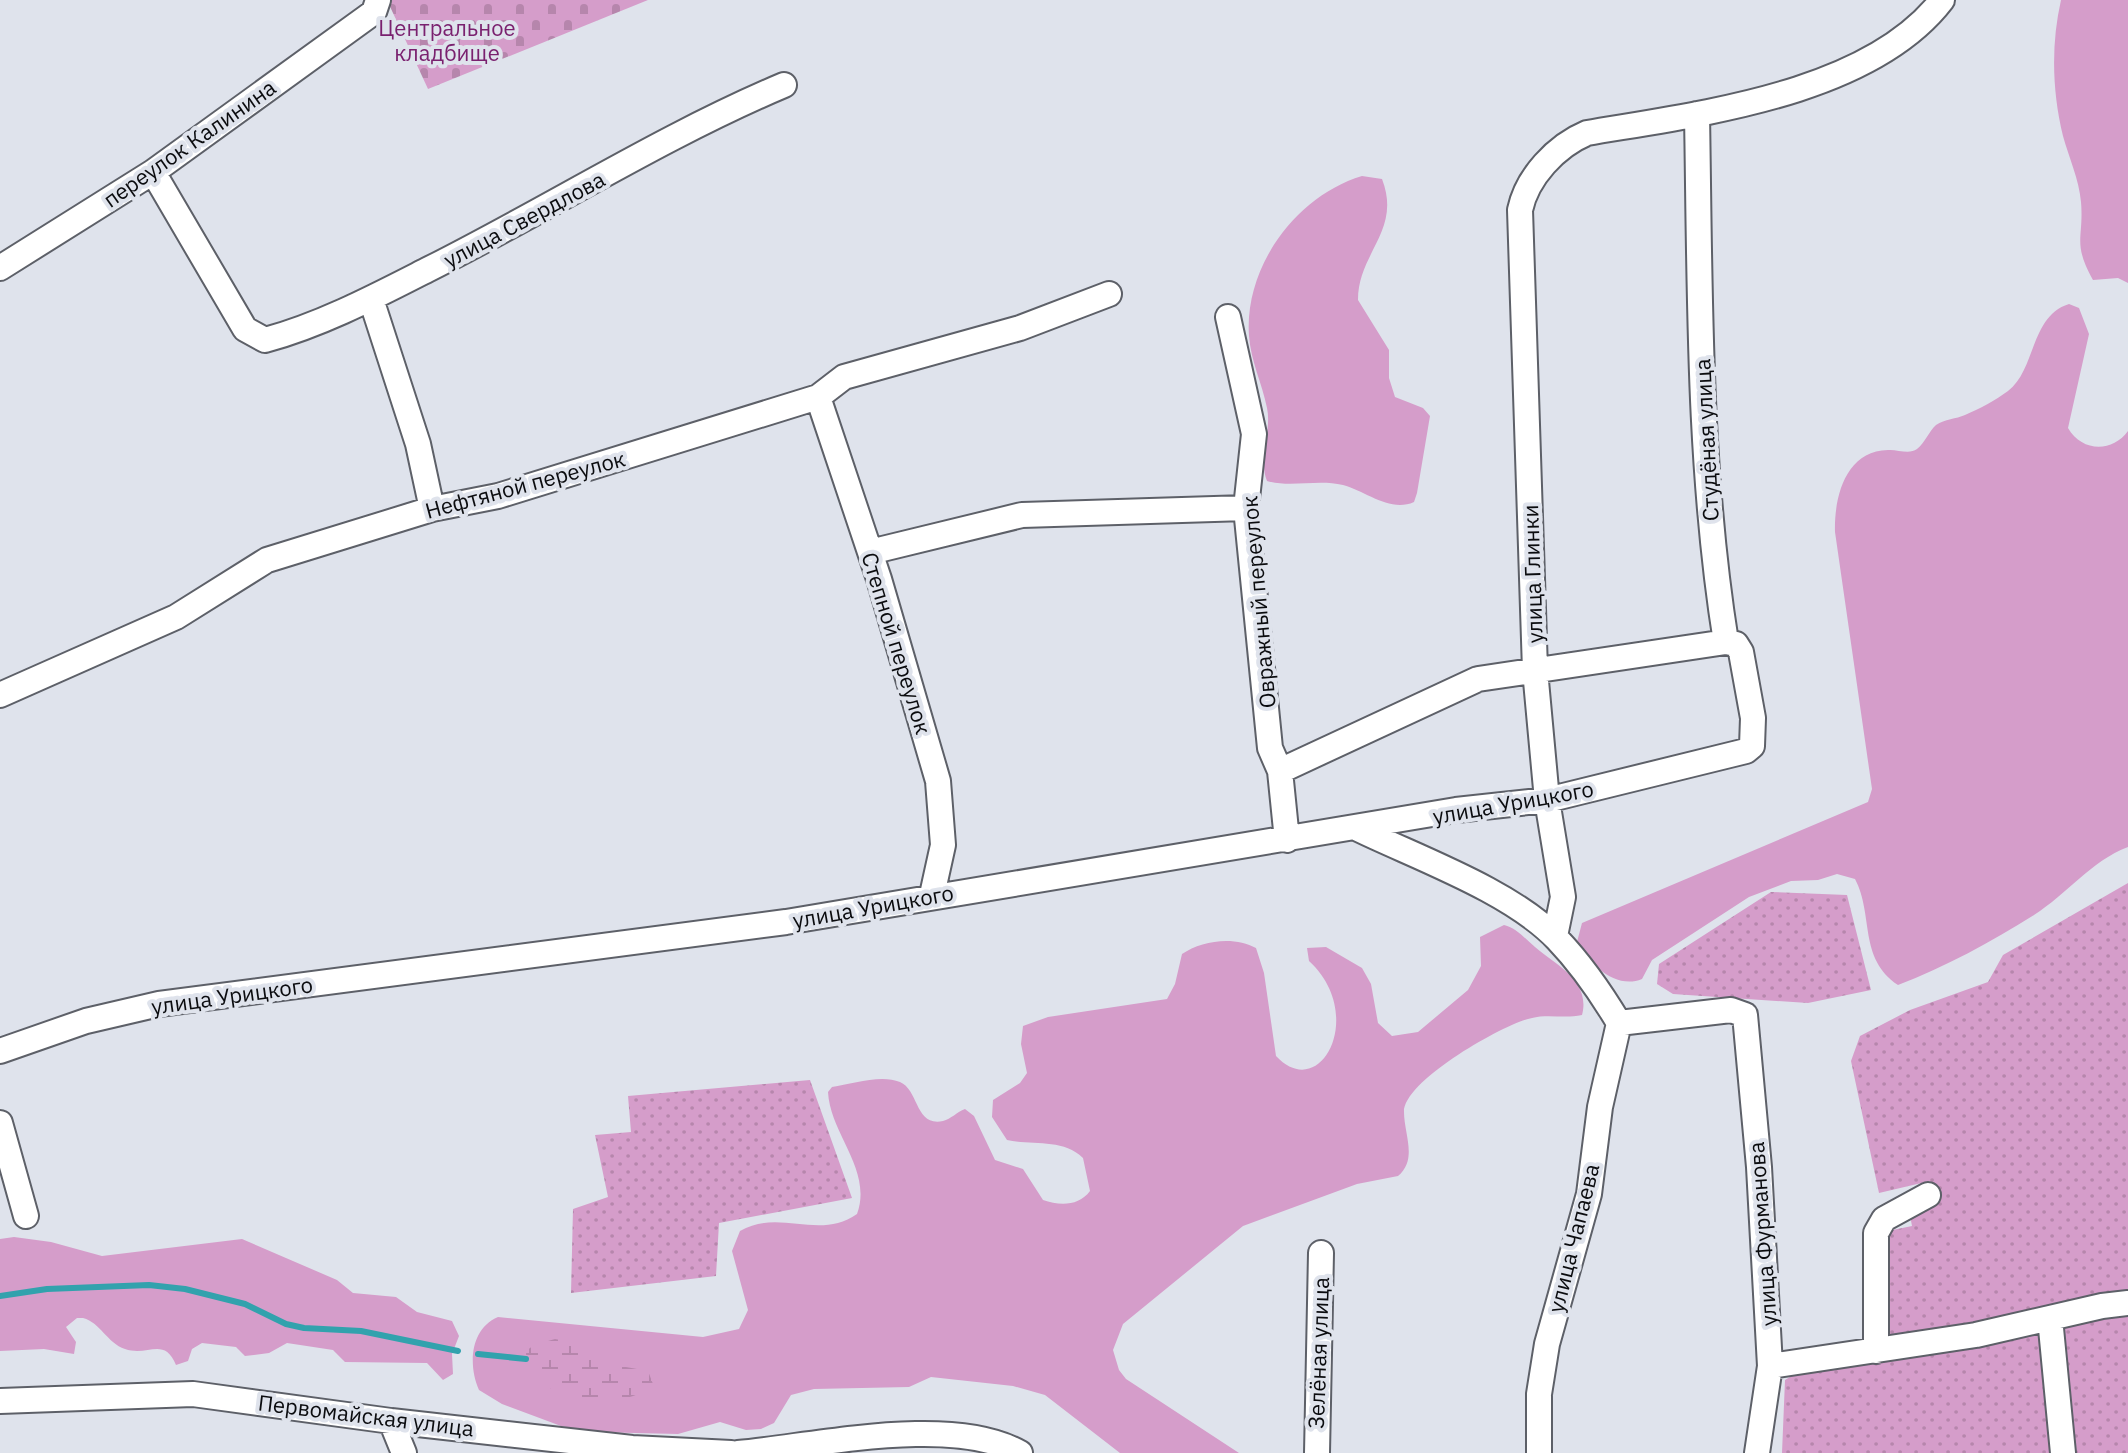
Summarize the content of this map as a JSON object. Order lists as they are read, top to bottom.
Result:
{
  "streets": {
    "street": [
      "переулок Калинина",
      "улица Свердлова",
      "Студёная улица",
      "Нефтяной переулок",
      "улица Глинки",
      "Овражный переулок",
      "Степной переулок",
      "улица Урицкого",
      "улица Фурманова",
      "улица Чапаева",
      "Зелёная улица",
      "Первомайская улица"
    ]
  },
  "crossings": [
    ["переулок Калинина", "улица Свердлова"],
    ["Студёная улица", "улица Глинки"],
    ["Студёная улица", "улица Урицкого"],
    ["Нефтяной переулок", "Степной переулок"],
    ["улица Глинки", "улица Урицкого"],
    ["Овражный переулок", "улица Урицкого"],
    ["Степной переулок", "улица Урицкого"],
    ["улица Фурманова", "улица Чапаева"]
  ],
  "parks": ["Центральное кладбище"]
}
